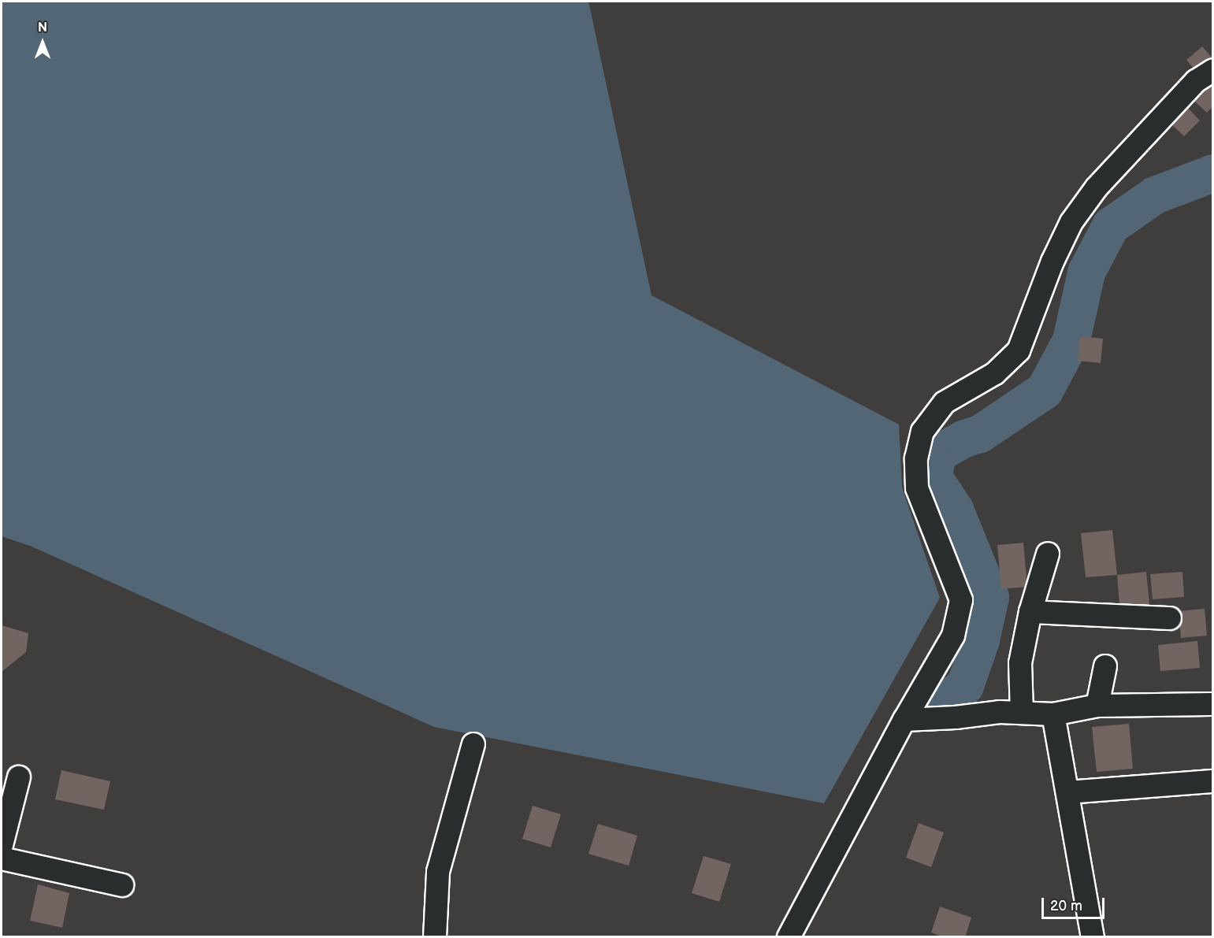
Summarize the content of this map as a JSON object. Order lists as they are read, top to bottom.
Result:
{
  "scale_bar": "20 m",
  "north": "top"
}
